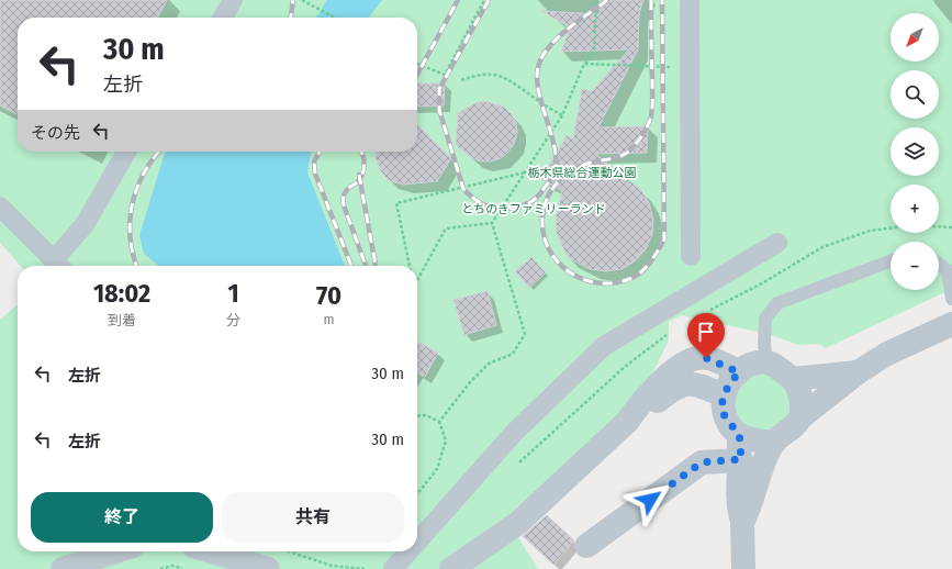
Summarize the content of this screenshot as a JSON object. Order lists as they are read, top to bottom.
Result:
{
  "parks": ["栃木県総合運動公園", "とちのきファミリーランド"],
  "north": "bottom left",
  "page": {
    "map_buttons": ["+", "−"],
    "turn": ["30 m", "左折"],
    "then": "その先",
    "eta": [
      "18:02",
      "到着",
      "1",
      "分",
      "70",
      "m"
    ],
    "list": [
      {
        "name": "左折",
        "value": "30 m"
      },
      {
        "name": "左折",
        "value": "30 m"
      }
    ],
    "buttons": ["終了", "共有"]
  }
}
